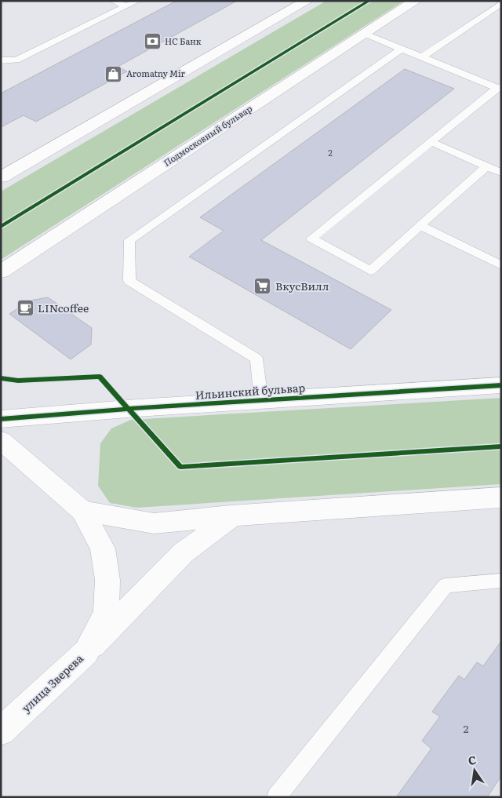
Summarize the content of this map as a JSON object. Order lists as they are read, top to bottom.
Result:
{
  "streets": {
    "street": ["Подмосковный бульвар", "Ильинский бульвар", "улица Зверева"]
  },
  "places": {
    "bank": ["НС Банк"],
    "shop": ["Aromatny Mir"],
    "supermarket": ["ВкусВилл"],
    "cafe": ["LINcoffee"]
  },
  "house_numbers": ["2", "2"],
  "north": "top"
}
